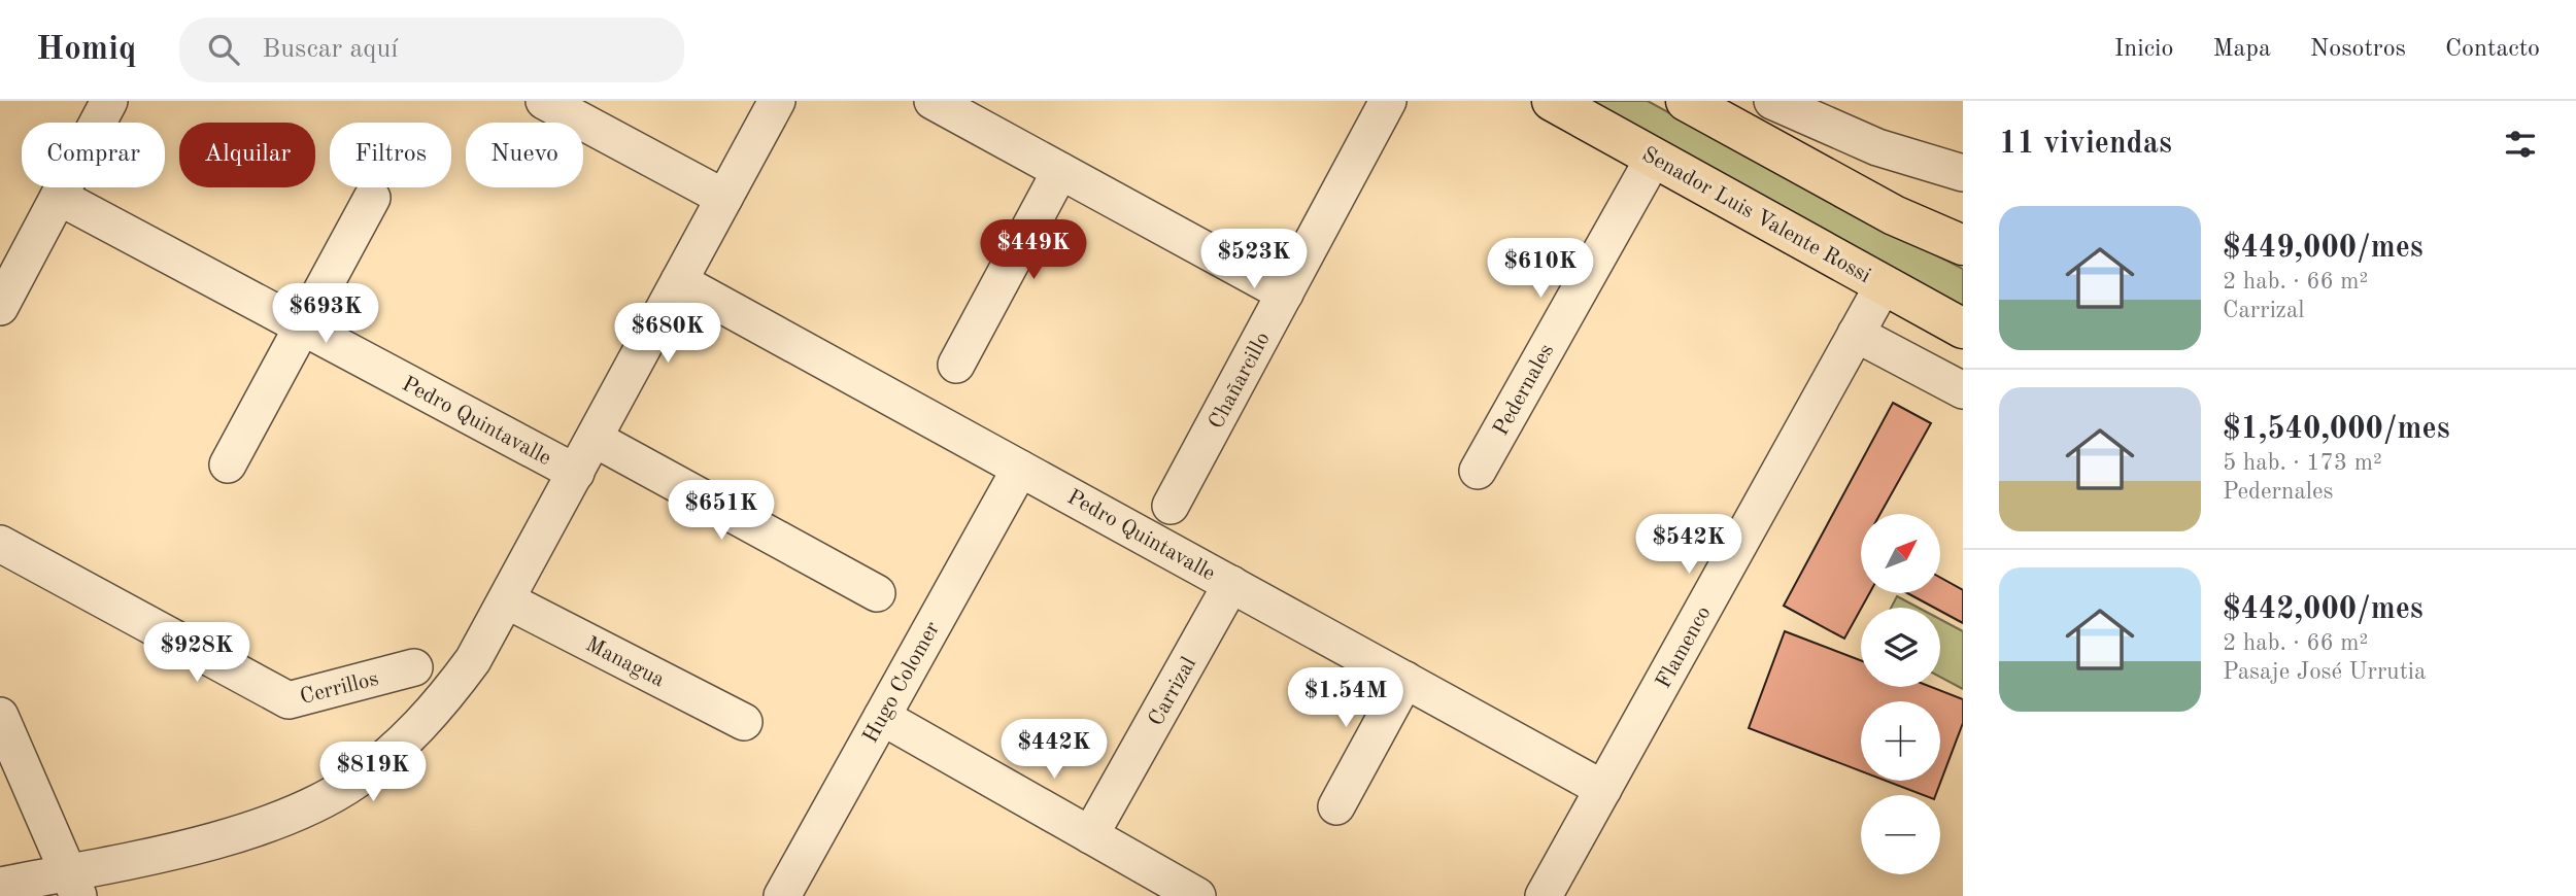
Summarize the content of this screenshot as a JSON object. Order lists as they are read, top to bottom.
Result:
{
  "streets": {
    "main road": ["Senador Luis Valente Rossi"],
    "street": [
      "Chañarcillo",
      "Pedernales",
      "Pedro Quintavalle",
      "Flamenco",
      "Managua",
      "Hugo Colomer",
      "Cerrillos",
      "Carrizal"
    ]
  },
  "crossings": [
    ["Senador Luis Valente Rossi", "Pedernales"],
    ["Senador Luis Valente Rossi", "Flamenco"],
    ["Pedro Quintavalle", "Flamenco"],
    ["Pedro Quintavalle", "Hugo Colomer"],
    ["Pedro Quintavalle", "Carrizal"]
  ],
  "north": "top right",
  "page": {
    "header": "Homiq",
    "search": "Buscar aquí",
    "nav": [
      "Inicio",
      "Mapa",
      "Nosotros",
      "Contacto"
    ],
    "heading": "11 viviendas",
    "chip": [
      "Comprar",
      "Alquilar",
      "Filtros",
      "Nuevo"
    ],
    "list": [
      {
        "name": "$449,000/mes",
        "note": "2 hab. · 66 m² · Carrizal"
      },
      {
        "name": "$1,540,000/mes",
        "note": "5 hab. · 173 m² · Pedernales"
      },
      {
        "name": "$442,000/mes",
        "note": "2 hab. · 66 m² · Pasaje José Urrutia"
      }
    ],
    "price": [
      "$449K",
      "$523K",
      "$610K",
      "$693K",
      "$680K",
      "$651K",
      "$542K",
      "$928K",
      "$1.54M",
      "$442K",
      "$819K"
    ],
    "map_buttons": ["+", "−"]
  }
}
